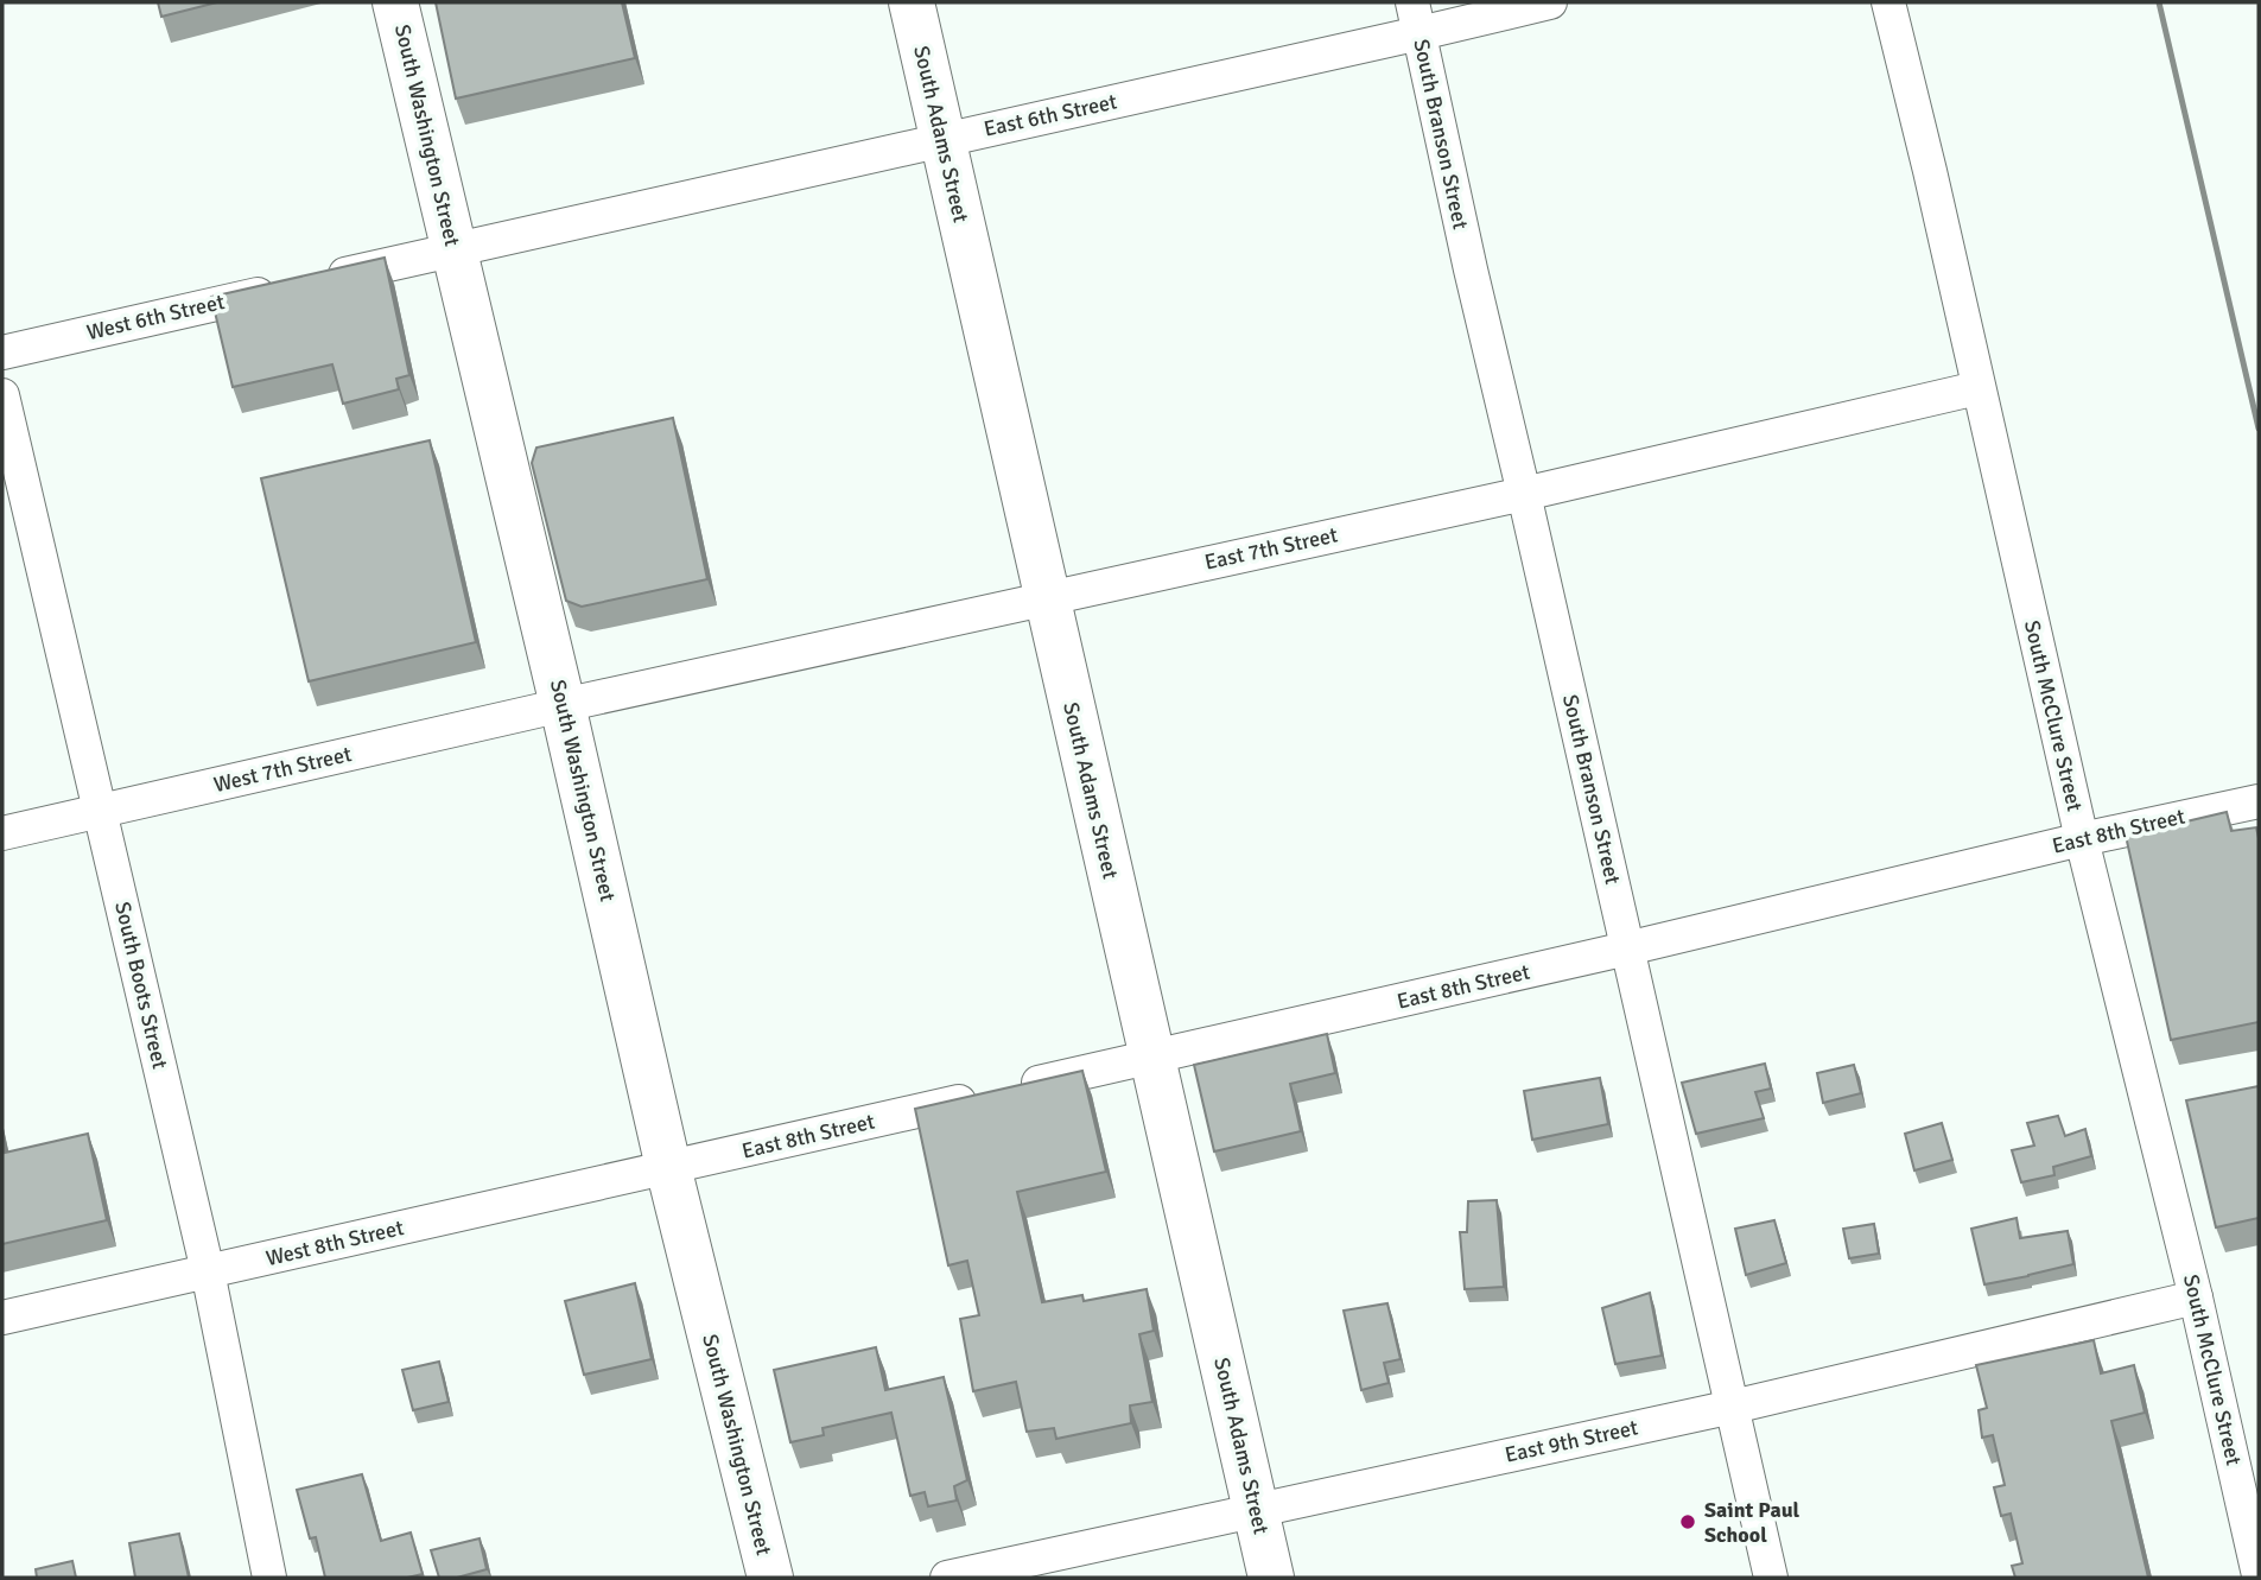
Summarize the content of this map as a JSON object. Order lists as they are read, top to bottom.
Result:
{
  "streets": {
    "main road": ["South Adams Street", "South Washington Street"],
    "street": [
      "East 6th Street",
      "South Branson Street",
      "West 6th Street",
      "East 7th Street",
      "South McClure Street",
      "West 7th Street",
      "East 8th Street",
      "South Boots Street",
      "West 8th Street",
      "East 9th Street"
    ]
  },
  "crossings": [
    ["East 6th Street", "South Adams Street"],
    ["East 6th Street", "South Branson Street"],
    ["East 6th Street", "South Washington Street"],
    ["East 6th Street", "West 6th Street"],
    ["South Adams Street", "East 7th Street"],
    ["South Adams Street", "East 8th Street"],
    ["South Adams Street", "East 9th Street"],
    ["South Branson Street", "East 7th Street"],
    ["South Branson Street", "East 8th Street"],
    ["South Branson Street", "East 9th Street"],
    ["South Washington Street", "West 6th Street"],
    ["South Washington Street", "East 7th Street"],
    ["South Washington Street", "West 7th Street"],
    ["South Washington Street", "East 8th Street"],
    ["South Washington Street", "West 8th Street"],
    ["East 7th Street", "South McClure Street"],
    ["East 7th Street", "West 7th Street"],
    ["South McClure Street", "East 8th Street"],
    ["South McClure Street", "East 9th Street"],
    ["West 7th Street", "South Boots Street"],
    ["East 8th Street", "West 8th Street"],
    ["South Boots Street", "West 8th Street"]
  ],
  "places": ["Saint Paul School"]
}
